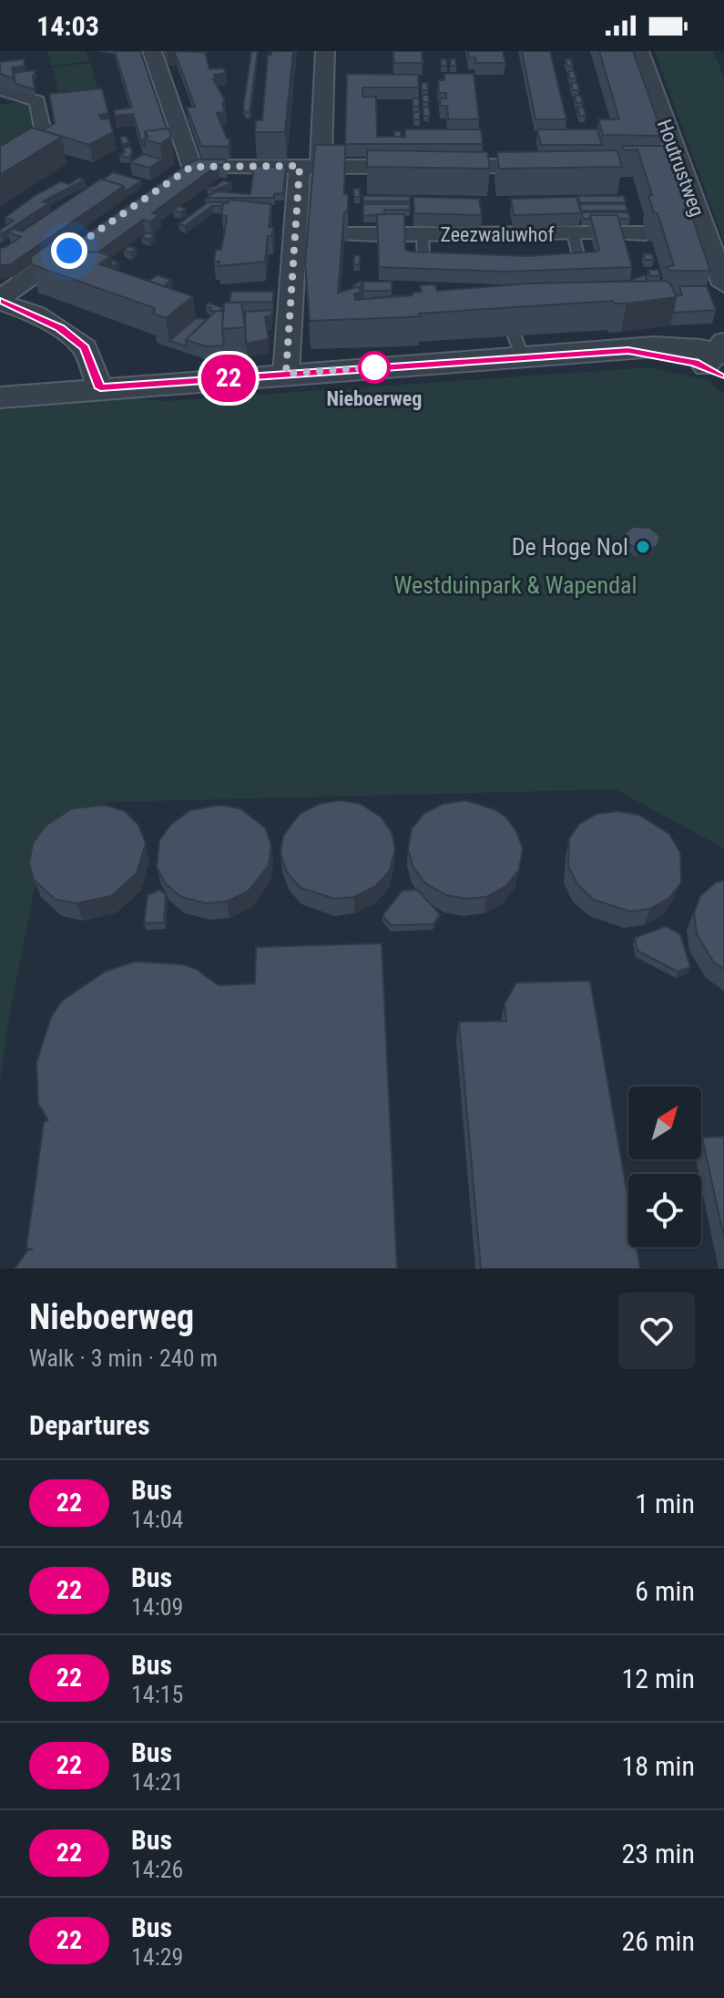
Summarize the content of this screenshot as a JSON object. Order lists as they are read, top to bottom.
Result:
{
  "streets": {
    "street": ["Houtrustweg", "Zeezwaluwhof"]
  },
  "parks": ["Westduinpark & Wapendal"],
  "places": ["Nieboerweg", "De Hoge Nol"],
  "lines": ["bus line 22"],
  "north": "top right",
  "page": {
    "status": "14:03",
    "on_map": "22",
    "heading": [
      ["Nieboerweg", "Walk · 3 min · 240 m"],
      "Departures"
    ],
    "list": [
      {
        "mark": "22",
        "name": "Bus",
        "note": "14:04",
        "value": "1 min"
      },
      {
        "mark": "22",
        "name": "Bus",
        "note": "14:09",
        "value": "6 min"
      },
      {
        "mark": "22",
        "name": "Bus",
        "note": "14:15",
        "value": "12 min"
      },
      {
        "mark": "22",
        "name": "Bus",
        "note": "14:21",
        "value": "18 min"
      },
      {
        "mark": "22",
        "name": "Bus",
        "note": "14:26",
        "value": "23 min"
      },
      {
        "mark": "22",
        "name": "Bus",
        "note": "14:29",
        "value": "26 min"
      }
    ]
  }
}
